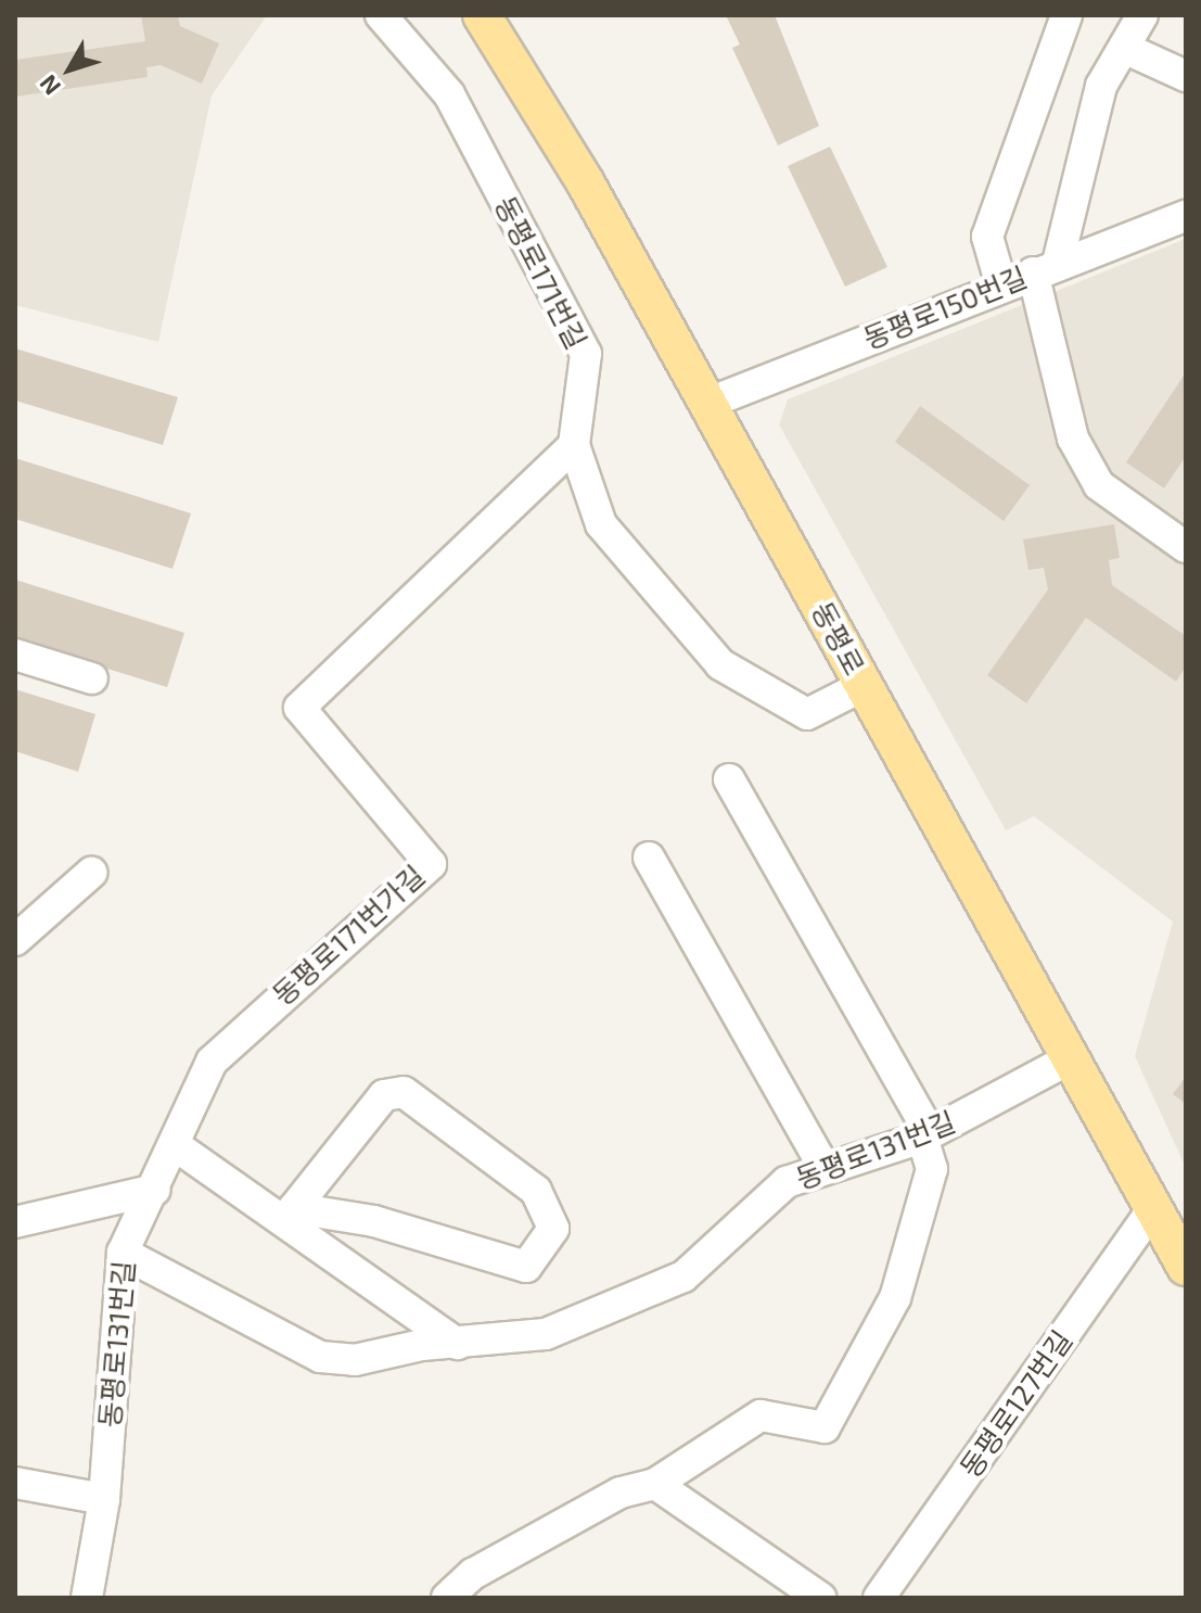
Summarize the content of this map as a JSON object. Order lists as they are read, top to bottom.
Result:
{
  "streets": {
    "main road": ["동평로"],
    "street": [
      "동평로171번길",
      "동평로150번길",
      "동평로171번가길",
      "동평로131번길",
      "동평로127번길"
    ]
  },
  "crossings": [
    ["동평로171번길", "동평로"],
    ["동평로171번길", "동평로171번가길"],
    ["동평로150번길", "동평로"],
    ["동평로", "동평로131번길"],
    ["동평로", "동평로127번길"],
    ["동평로171번가길", "동평로131번길"]
  ],
  "north": "bottom left"
}
